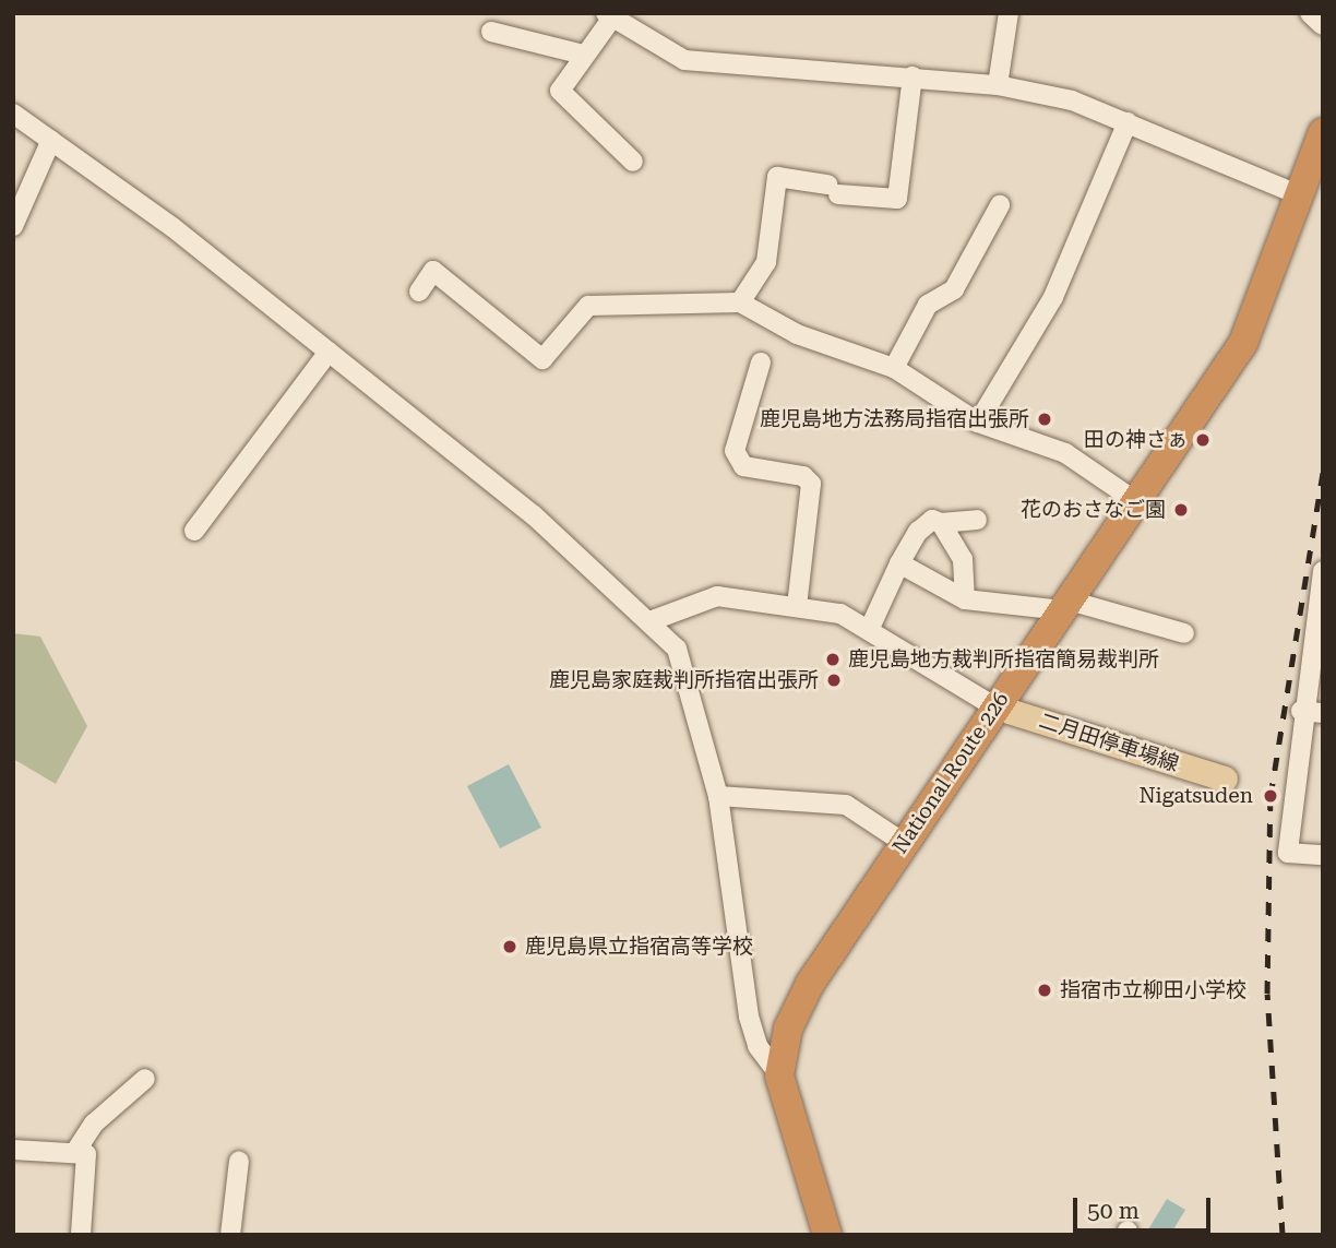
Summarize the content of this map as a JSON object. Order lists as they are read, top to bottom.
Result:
{
  "streets": {
    "highway": ["National Route 226"],
    "main road": ["二月田停車場線"]
  },
  "crossings": [
    ["二月田停車場線", "National Route 226"]
  ],
  "places": [
    "鹿児島地方法務局指宿出張所",
    "田の神さぁ",
    "花のおさなご園",
    "鹿児島地方裁判所指宿簡易裁判所",
    "鹿児島家庭裁判所指宿出張所",
    "Nigatsuden",
    "鹿児島県立指宿高等学校",
    "指宿市立柳田小学校"
  ],
  "scale_bar": "50 m"
}
